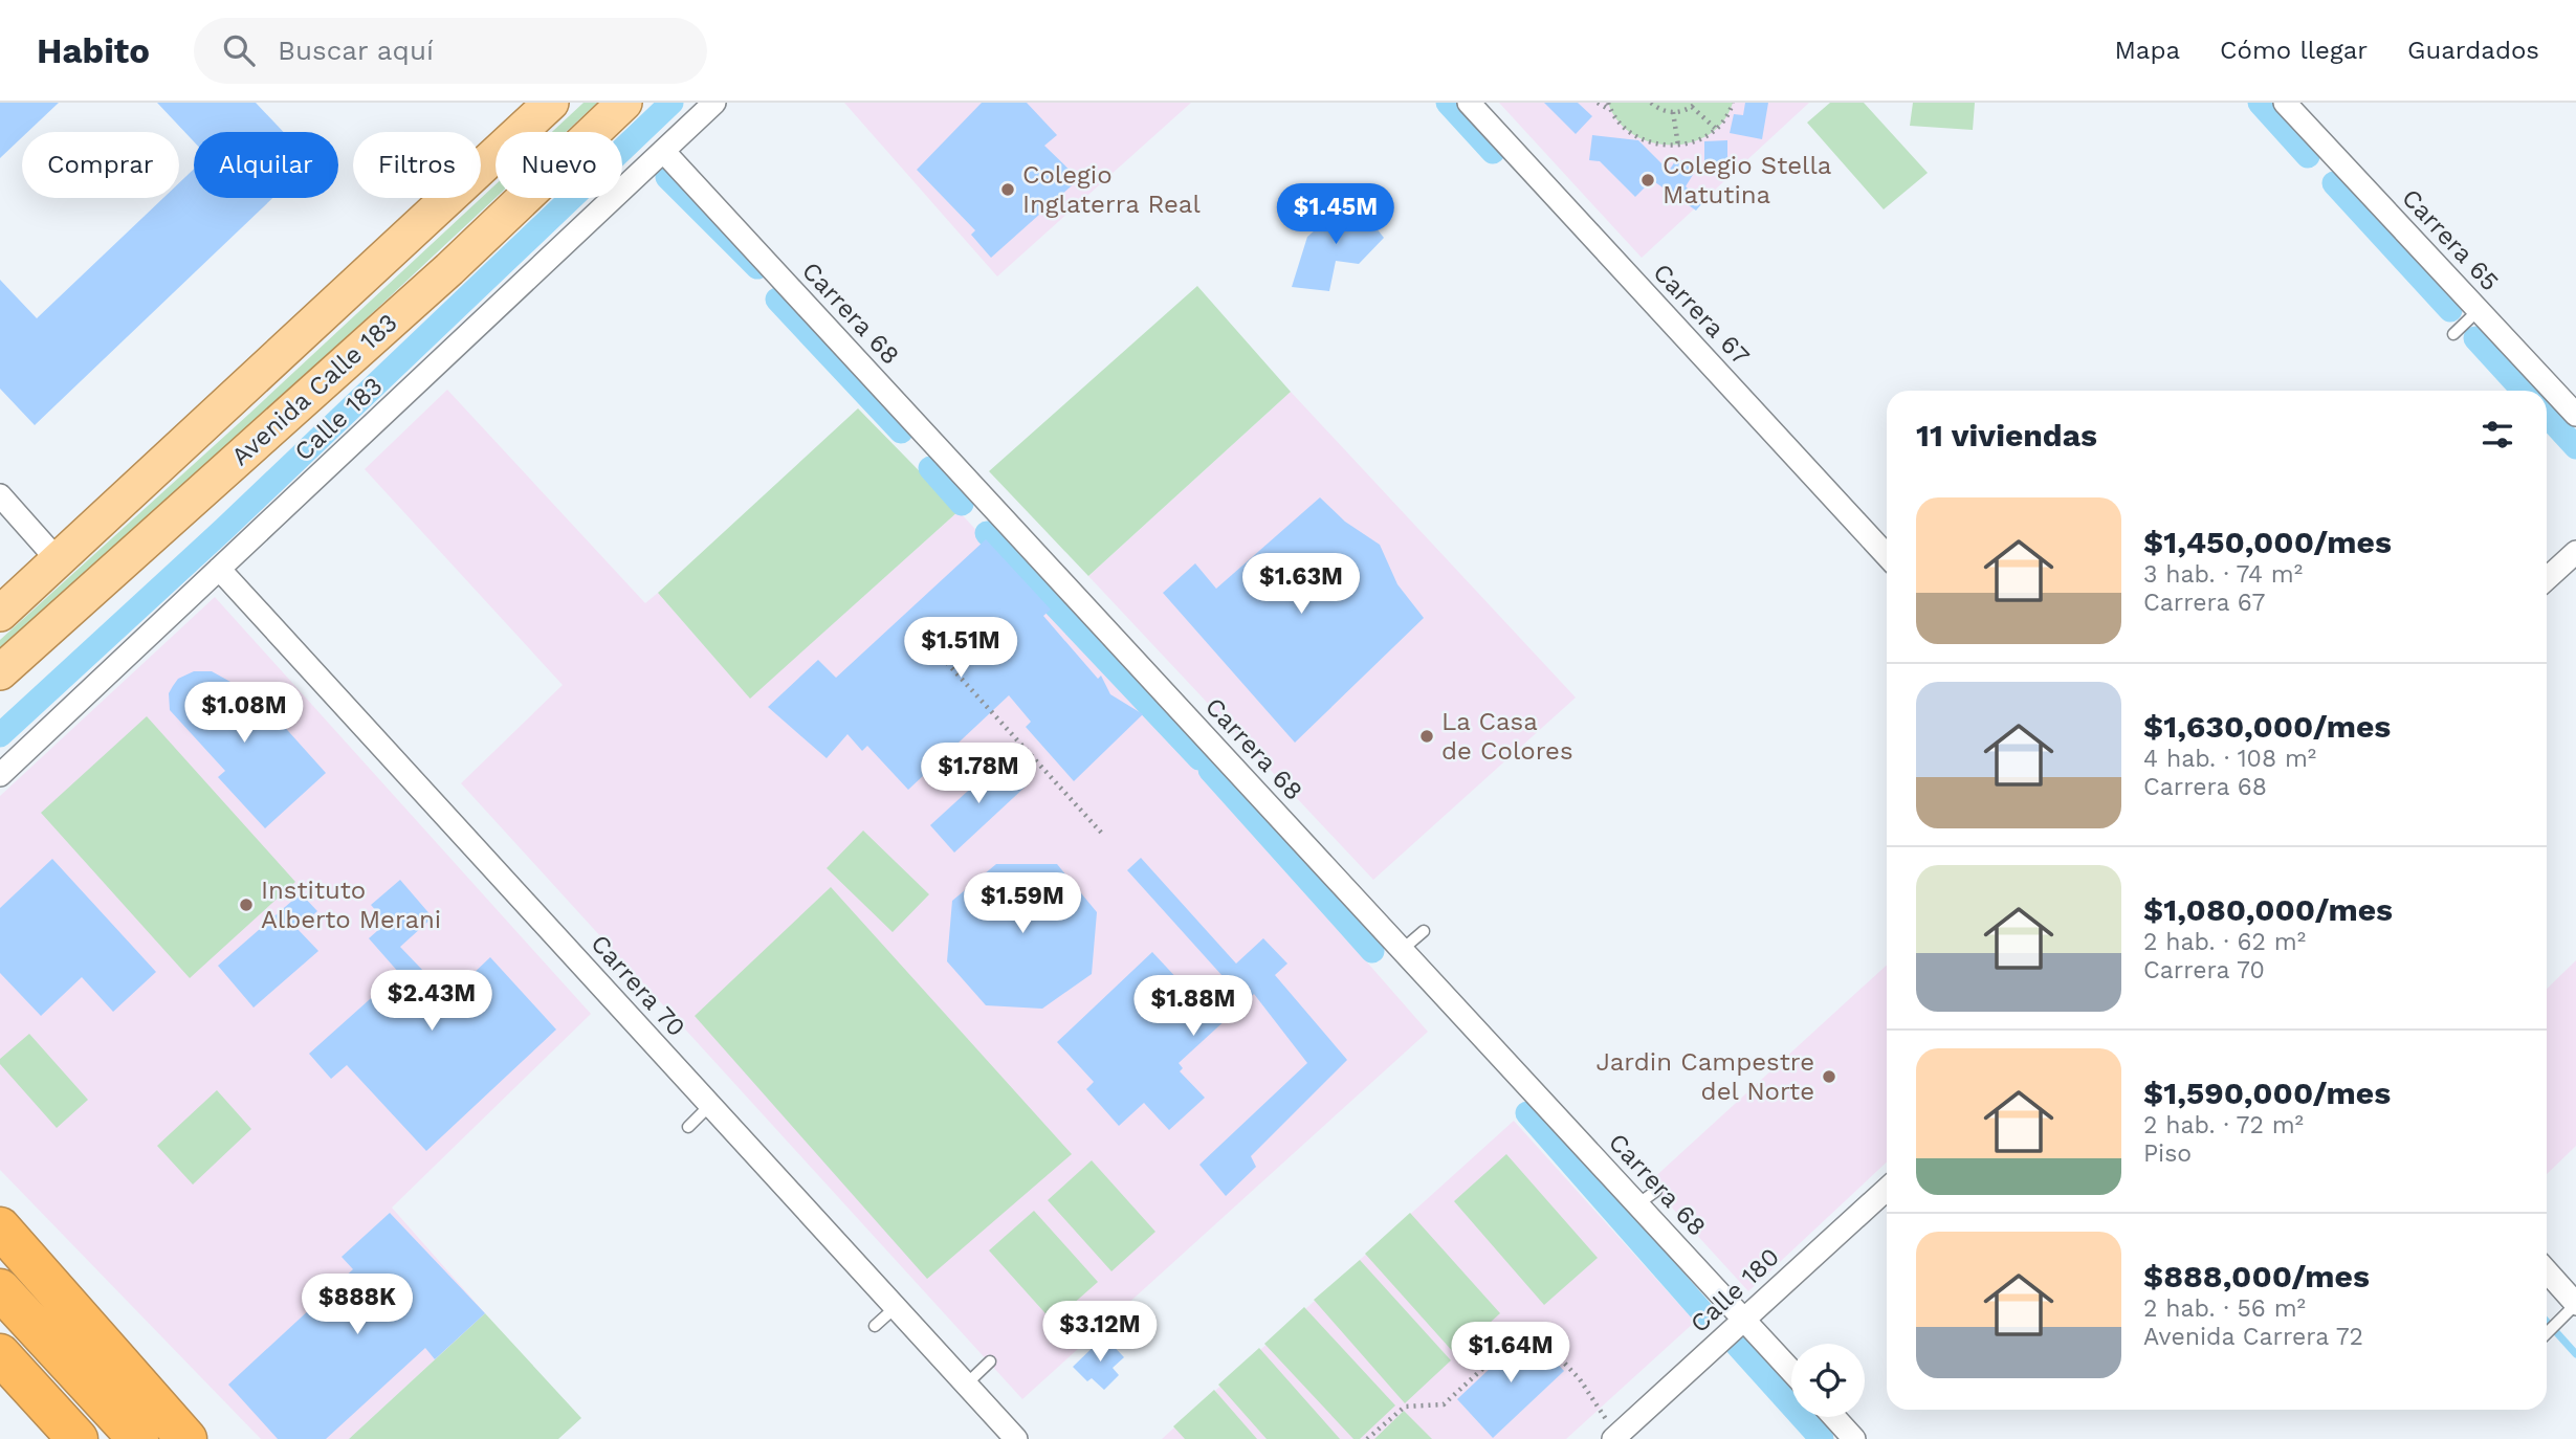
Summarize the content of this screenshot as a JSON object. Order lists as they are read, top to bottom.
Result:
{
  "streets": {
    "main road": ["Avenida Calle 183"],
    "street": [
      "Carrera 65",
      "Carrera 68",
      "Carrera 67",
      "Calle 183",
      "Carrera 70",
      "Calle 180"
    ]
  },
  "crossings": [
    ["Carrera 68", "Calle 183"],
    ["Carrera 68", "Calle 180"],
    ["Calle 183", "Carrera 70"]
  ],
  "places": [
    "Colegio Stella Matutina",
    "Colegio Inglaterra Real",
    "La Casa de Colores",
    "Instituto Alberto Merani",
    "Jardin Campestre del Norte"
  ],
  "page": {
    "header": "Habito",
    "search": "Buscar aquí",
    "nav": ["Mapa", "Cómo llegar", "Guardados"],
    "chip": [
      "Comprar",
      "Alquilar",
      "Filtros",
      "Nuevo"
    ],
    "price": [
      "$1.45M",
      "$1.63M",
      "$1.51M",
      "$1.08M",
      "$1.78M",
      "$1.59M",
      "$2.43M",
      "$1.88M",
      "$888K",
      "$3.12M",
      "$1.64M"
    ],
    "heading": "11 viviendas",
    "list": [
      {
        "name": "$1,450,000/mes",
        "note": "3 hab. · 74 m² · Carrera 67"
      },
      {
        "name": "$1,630,000/mes",
        "note": "4 hab. · 108 m² · Carrera 68"
      },
      {
        "name": "$1,080,000/mes",
        "note": "2 hab. · 62 m² · Carrera 70"
      },
      {
        "name": "$1,590,000/mes",
        "note": "2 hab. · 72 m² · Piso"
      },
      {
        "name": "$888,000/mes",
        "note": "2 hab. · 56 m² · Avenida Carrera 72"
      }
    ]
  }
}
